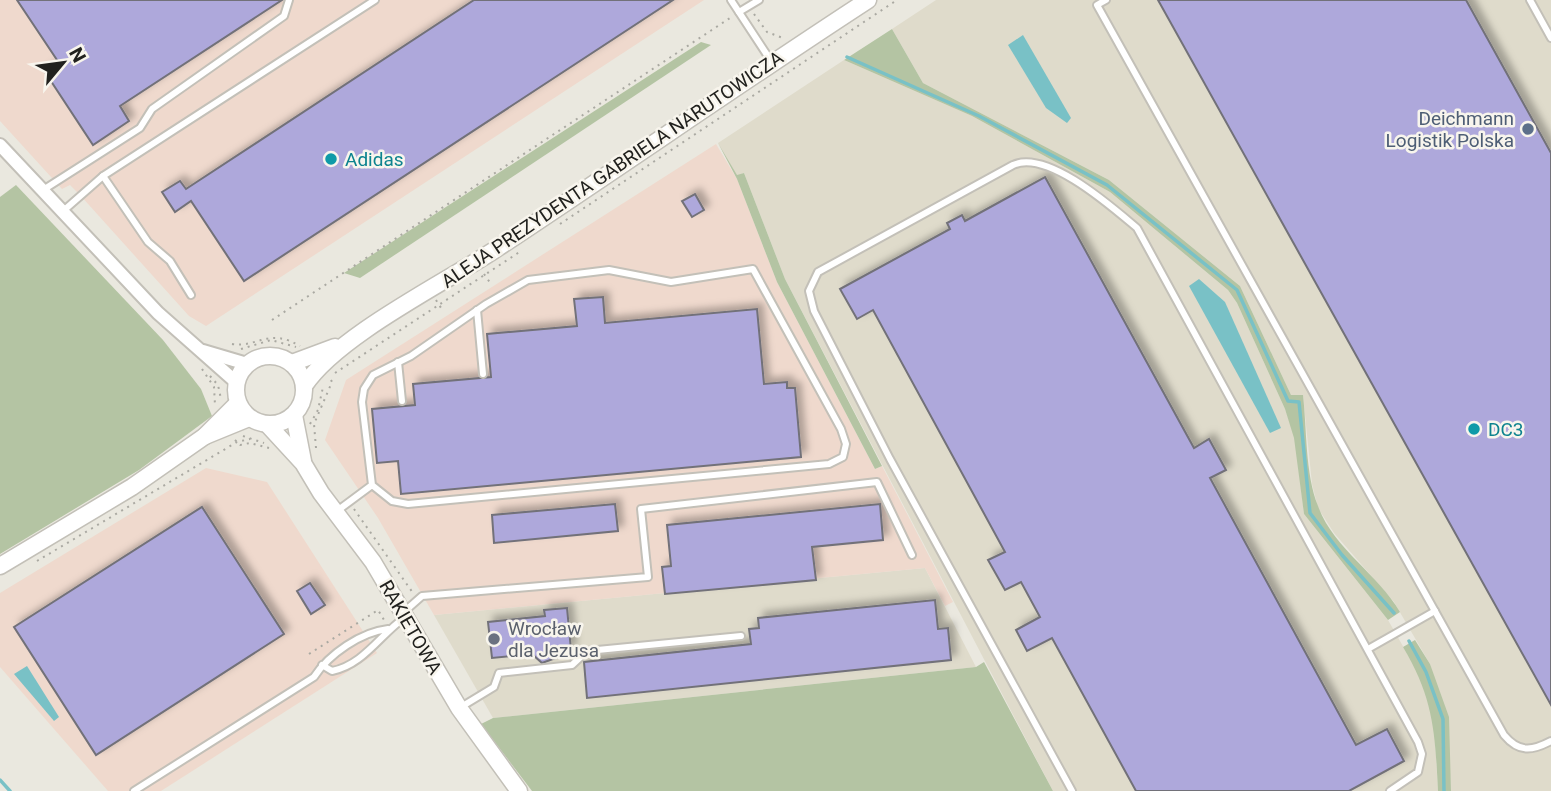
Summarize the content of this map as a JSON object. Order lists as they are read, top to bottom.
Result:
{
  "streets": {
    "street": ["ALEJA PREZYDENTA GABRIELA NARUTOWICZA", "RAKIETOWA"]
  },
  "crossings": [
    ["ALEJA PREZYDENTA GABRIELA NARUTOWICZA", "RAKIETOWA"]
  ],
  "places": [
    "Deichmann Logistik Polska",
    "Adidas",
    "DC3",
    "Wrocław dla Jezusa"
  ],
  "north": "top right"
}
